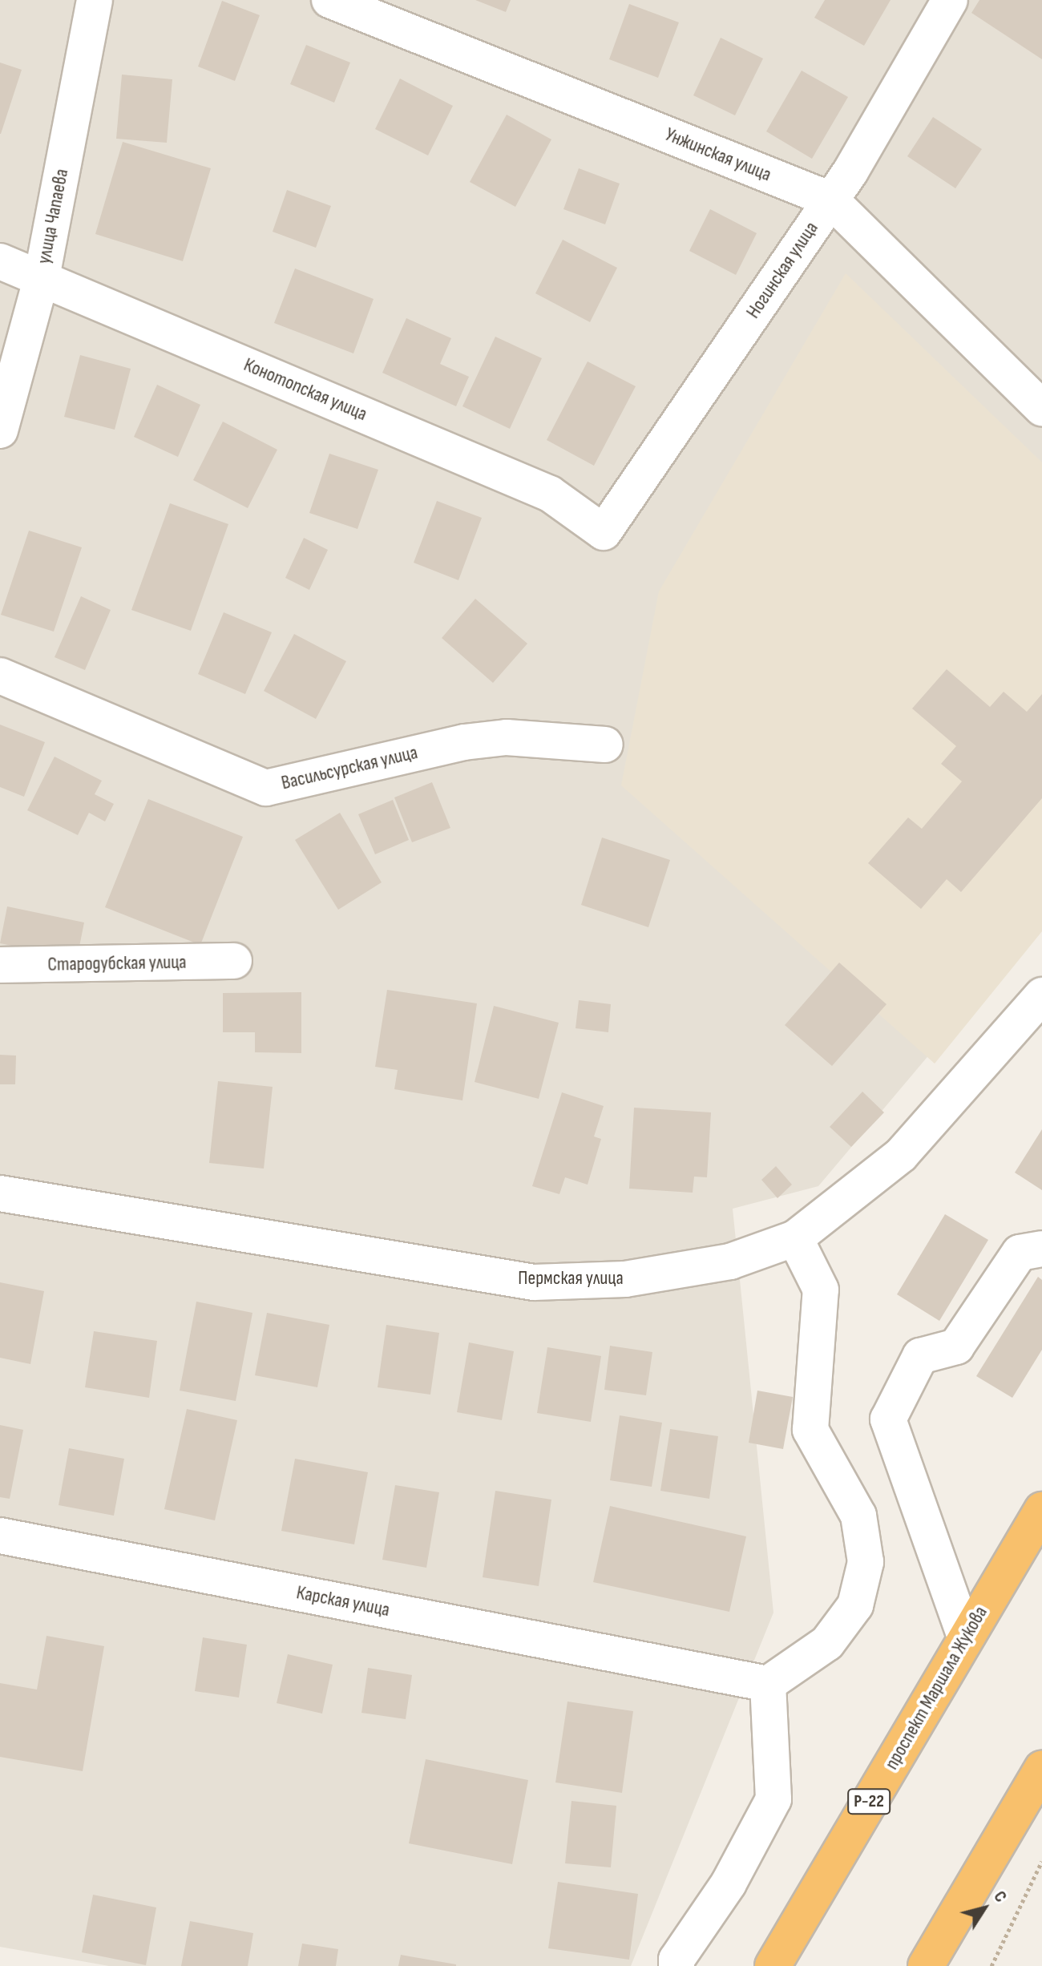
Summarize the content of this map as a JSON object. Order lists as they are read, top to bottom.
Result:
{
  "streets": {
    "highway": ["проспект Маршала Жукова", "Р-22"],
    "street": [
      "Унжинская улица",
      "улица Чапаева",
      "Ногинская улица",
      "Конотопская улица",
      "Васильсурская улица",
      "Стародубская улица",
      "Пермская улица",
      "Карская улица"
    ]
  },
  "crossings": [
    ["Унжинская улица", "Ногинская улица"],
    ["улица Чапаева", "Конотопская улица"],
    ["Ногинская улица", "Конотопская улица"]
  ],
  "north": "top right"
}
